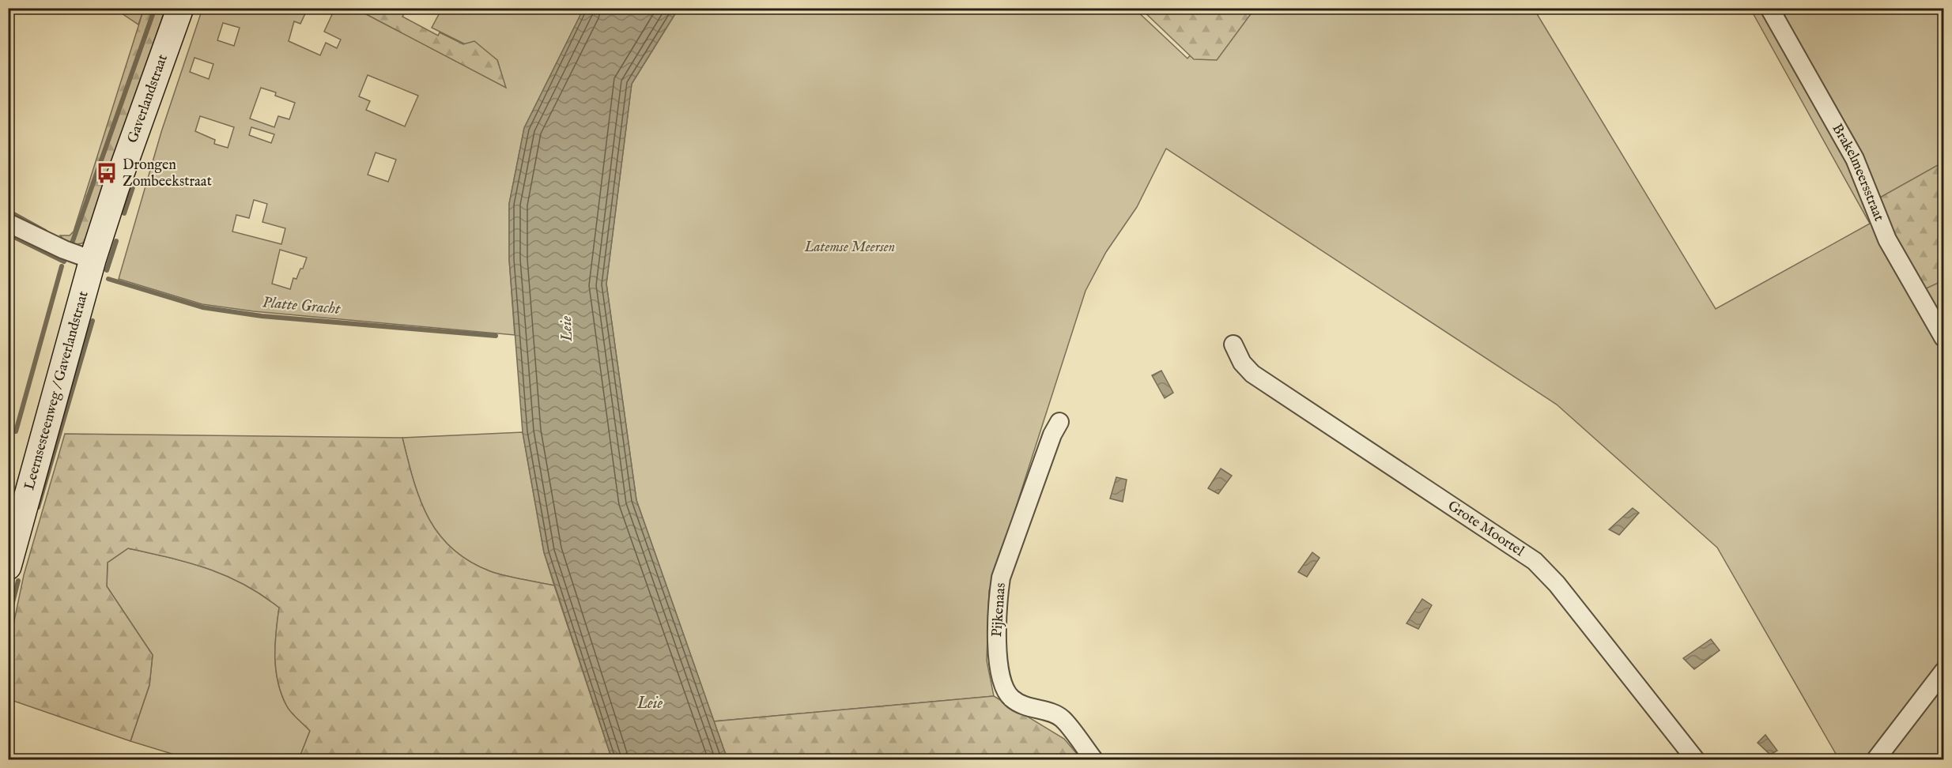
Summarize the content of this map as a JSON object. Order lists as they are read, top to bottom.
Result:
{
  "streets": {
    "main road": ["Gaverlandstraat", "Leernsesteenweg / Gaverlandstraat"],
    "street": ["Brakelmeersstraat", "Grote Moortel", "Pijkenaas"]
  },
  "crossings": [
    ["Gaverlandstraat", "Leernsesteenweg / Gaverlandstraat"]
  ],
  "water": ["Platte Gracht", "Leie"],
  "parks": ["Latemse Meersen"],
  "places": {
    "bus stop": ["Drongen Zombeekstraat"]
  }
}
